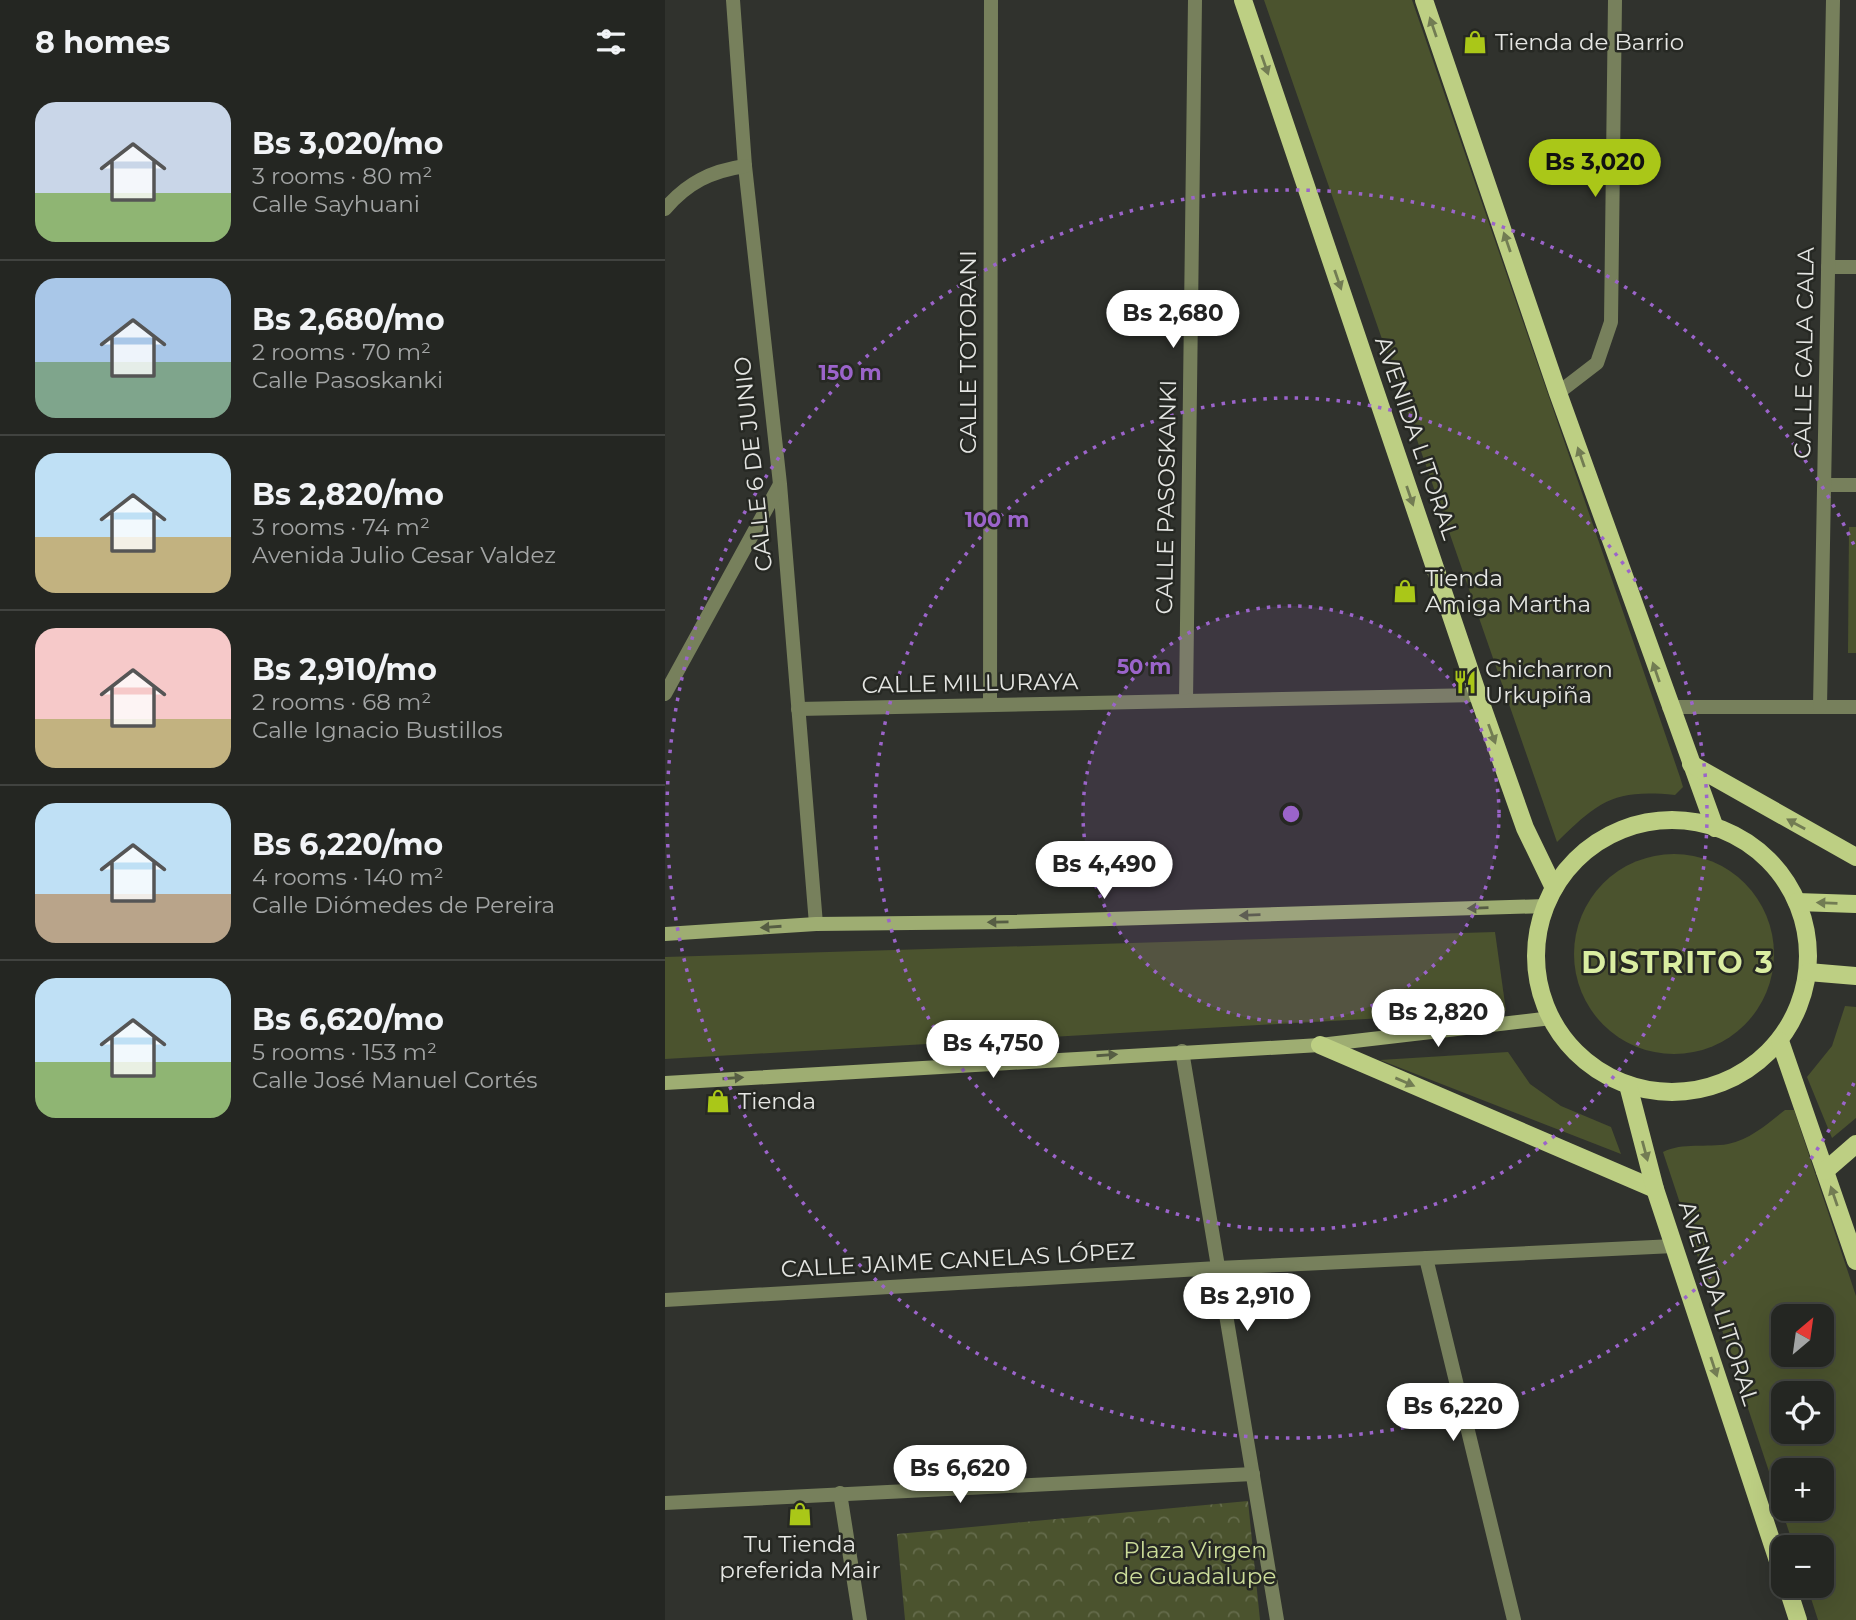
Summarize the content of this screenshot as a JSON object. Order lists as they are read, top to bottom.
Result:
{
  "streets": {
    "main road": ["AVENIDA LITORAL"],
    "street": [
      "CALLE TOTORANI",
      "CALLE CALA CALA",
      "CALLE 6 DE JUNIO",
      "CALLE PASOSKANKI",
      "CALLE MILLURAYA",
      "CALLE JAIME CANELAS LÓPEZ"
    ]
  },
  "crossings": [
    ["CALLE TOTORANI", "CALLE MILLURAYA"],
    ["AVENIDA LITORAL", "CALLE MILLURAYA"],
    ["AVENIDA LITORAL", "CALLE JAIME CANELAS LÓPEZ"],
    ["CALLE 6 DE JUNIO", "CALLE MILLURAYA"],
    ["CALLE PASOSKANKI", "CALLE MILLURAYA"]
  ],
  "one_way": ["AVENIDA LITORAL"],
  "districts": ["DISTRITO 3"],
  "parks": ["Plaza Virgen de Guadalupe"],
  "places": {
    "shop": [
      "Tienda de Barrio",
      "Tienda Amiga Martha",
      "Tienda",
      "Tu Tienda preferida Mair"
    ],
    "restaurant": ["Chicharron Urkupiña"]
  },
  "north": "top right",
  "page": {
    "heading": "8 homes",
    "list": [
      {
        "name": "Bs 3,020/mo",
        "note": "3 rooms · 80 m² · Calle Sayhuani"
      },
      {
        "name": "Bs 2,680/mo",
        "note": "2 rooms · 70 m² · Calle Pasoskanki"
      },
      {
        "name": "Bs 2,820/mo",
        "note": "3 rooms · 74 m² · Avenida Julio Cesar Valdez"
      },
      {
        "name": "Bs 2,910/mo",
        "note": "2 rooms · 68 m² · Calle Ignacio Bustillos"
      },
      {
        "name": "Bs 6,220/mo",
        "note": "4 rooms · 140 m² · Calle Diómedes de Pereira"
      },
      {
        "name": "Bs 6,620/mo",
        "note": "5 rooms · 153 m² · Calle José Manuel Cortés"
      }
    ],
    "price": [
      "Bs 3,020",
      "Bs 2,680",
      "Bs 4,490",
      "Bs 2,820",
      "Bs 4,750",
      "Bs 2,910",
      "Bs 6,220",
      "Bs 6,620"
    ],
    "map_buttons": ["+", "−"]
  },
  "rings": ["150 m", "100 m", "50 m"]
}
